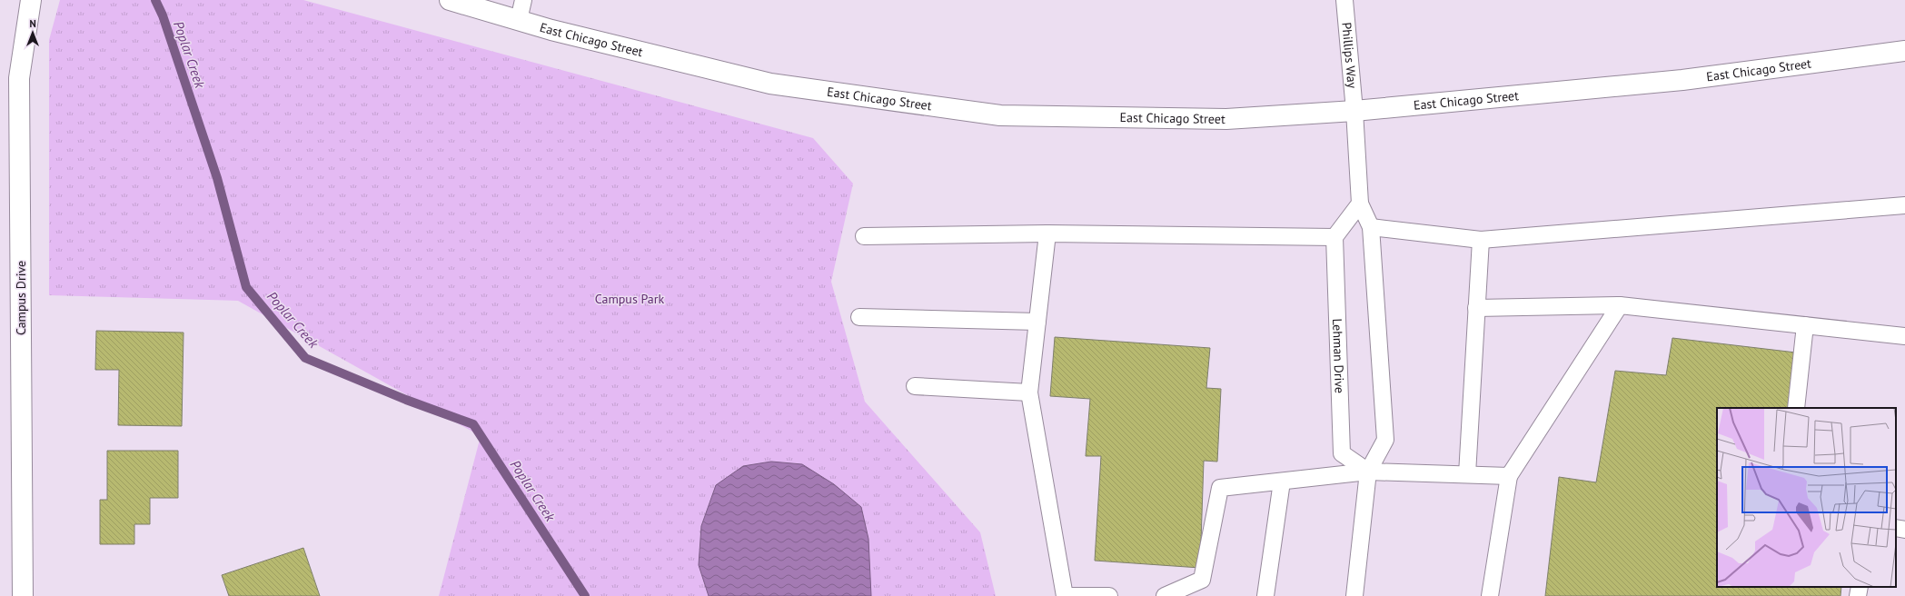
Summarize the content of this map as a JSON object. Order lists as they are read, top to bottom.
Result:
{
  "streets": {
    "main road": ["East Chicago Street", "Campus Drive"],
    "lane": ["Phillips Way", "Lehman Drive"]
  },
  "crossings": [
    ["East Chicago Street", "Phillips Way"]
  ],
  "water": ["Poplar Creek"],
  "parks": ["Campus Park"],
  "north": "top"
}
